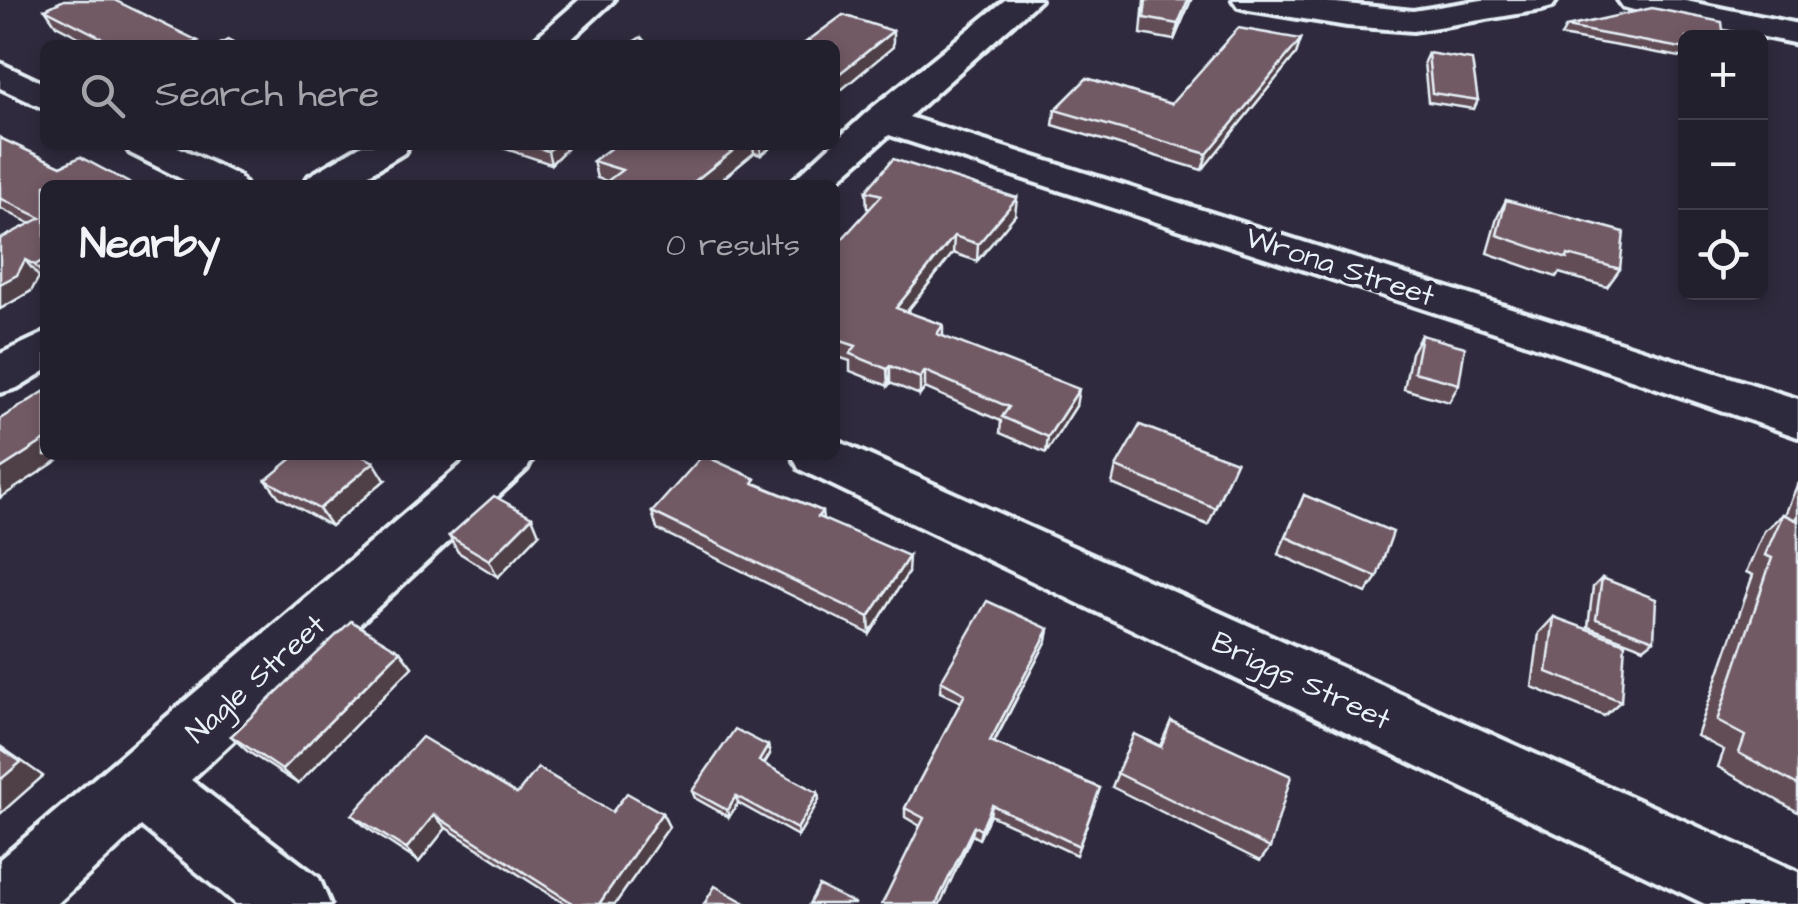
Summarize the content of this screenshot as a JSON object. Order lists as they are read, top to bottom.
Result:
{
  "streets": {
    "street": ["Wrona Street", "Nagle Street", "Briggs Street"]
  },
  "page": {
    "map_buttons": ["+", "−"],
    "search": "Search here",
    "heading": ["Nearby", "0 results"]
  }
}
